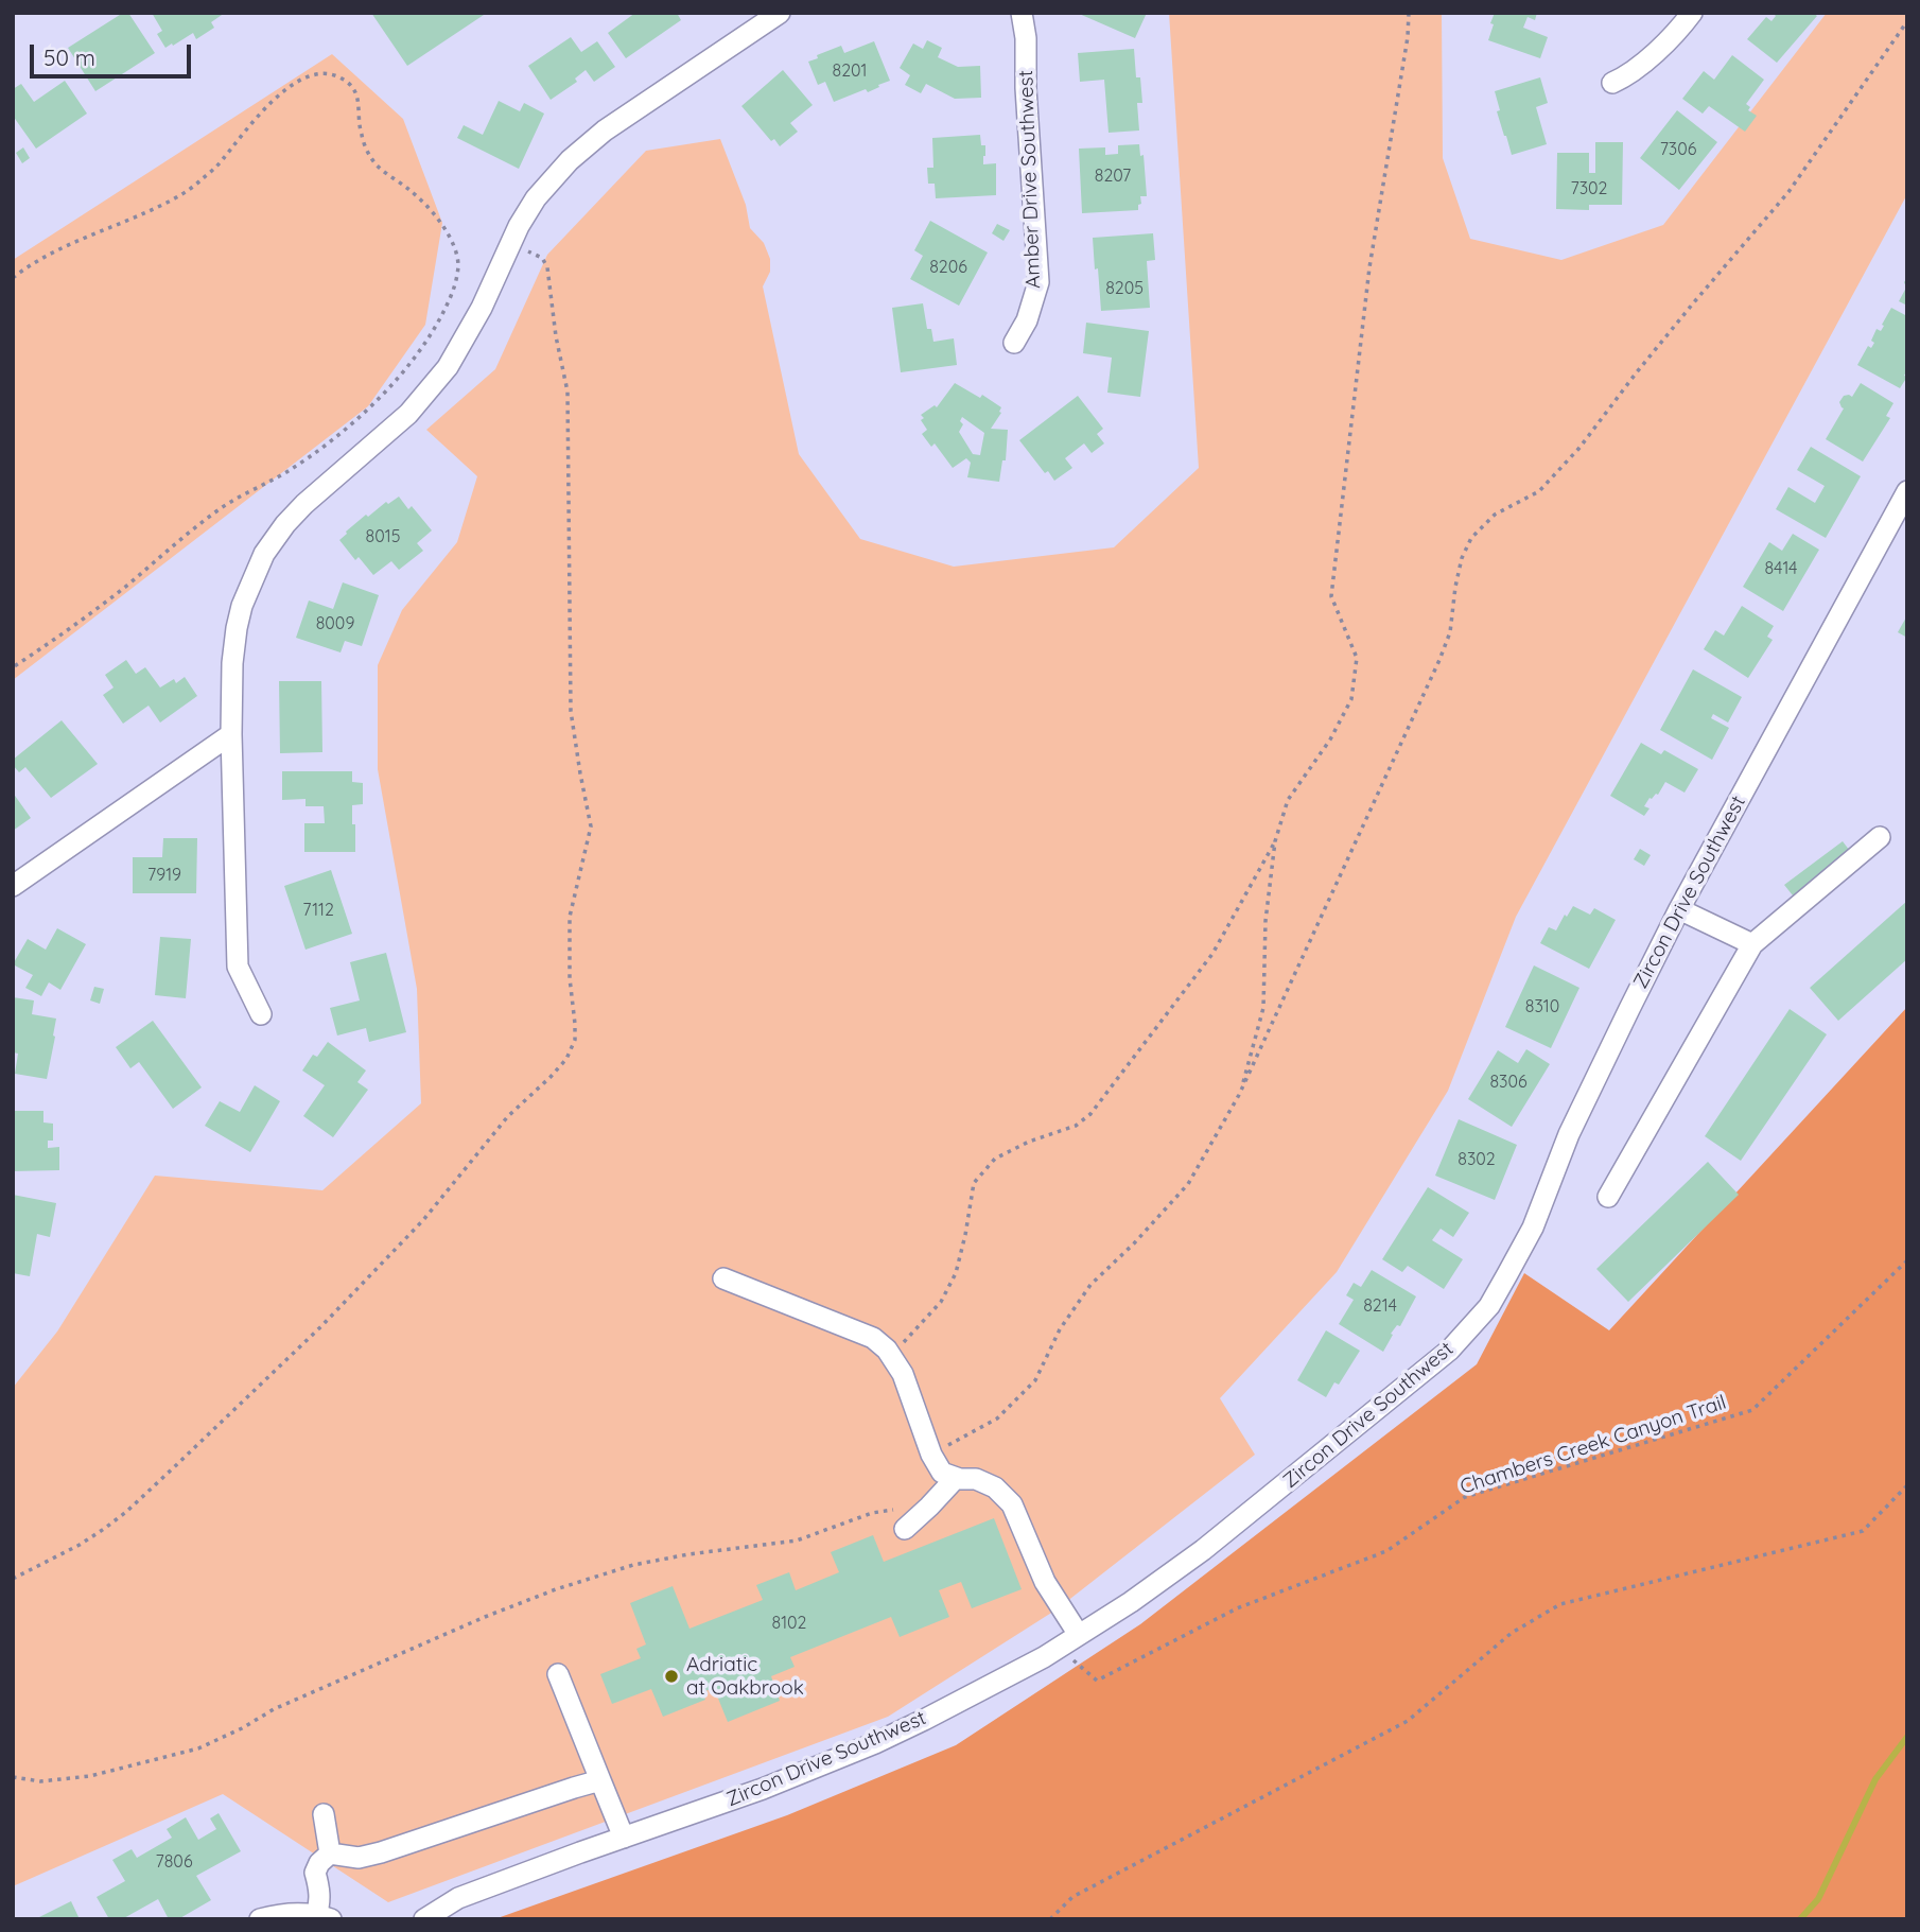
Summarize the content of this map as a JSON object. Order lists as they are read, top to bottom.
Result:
{
  "streets": {
    "street": ["Amber Drive Southwest", "Zircon Drive Southwest"],
    "path": ["Chambers Creek Canyon Trail"]
  },
  "crossings": [
    ["Zircon Drive Southwest", "Chambers Creek Canyon Trail"]
  ],
  "places": ["Adriatic at Oakbrook"],
  "house_numbers": [
    "8201",
    "7306",
    "8207",
    "7302",
    "8206",
    "8205",
    "8015",
    "8414",
    "8009",
    "7919",
    "7112",
    "8310",
    "8306",
    "8302",
    "8214",
    "8102",
    "7806"
  ],
  "scale_bar": "50 m"
}
